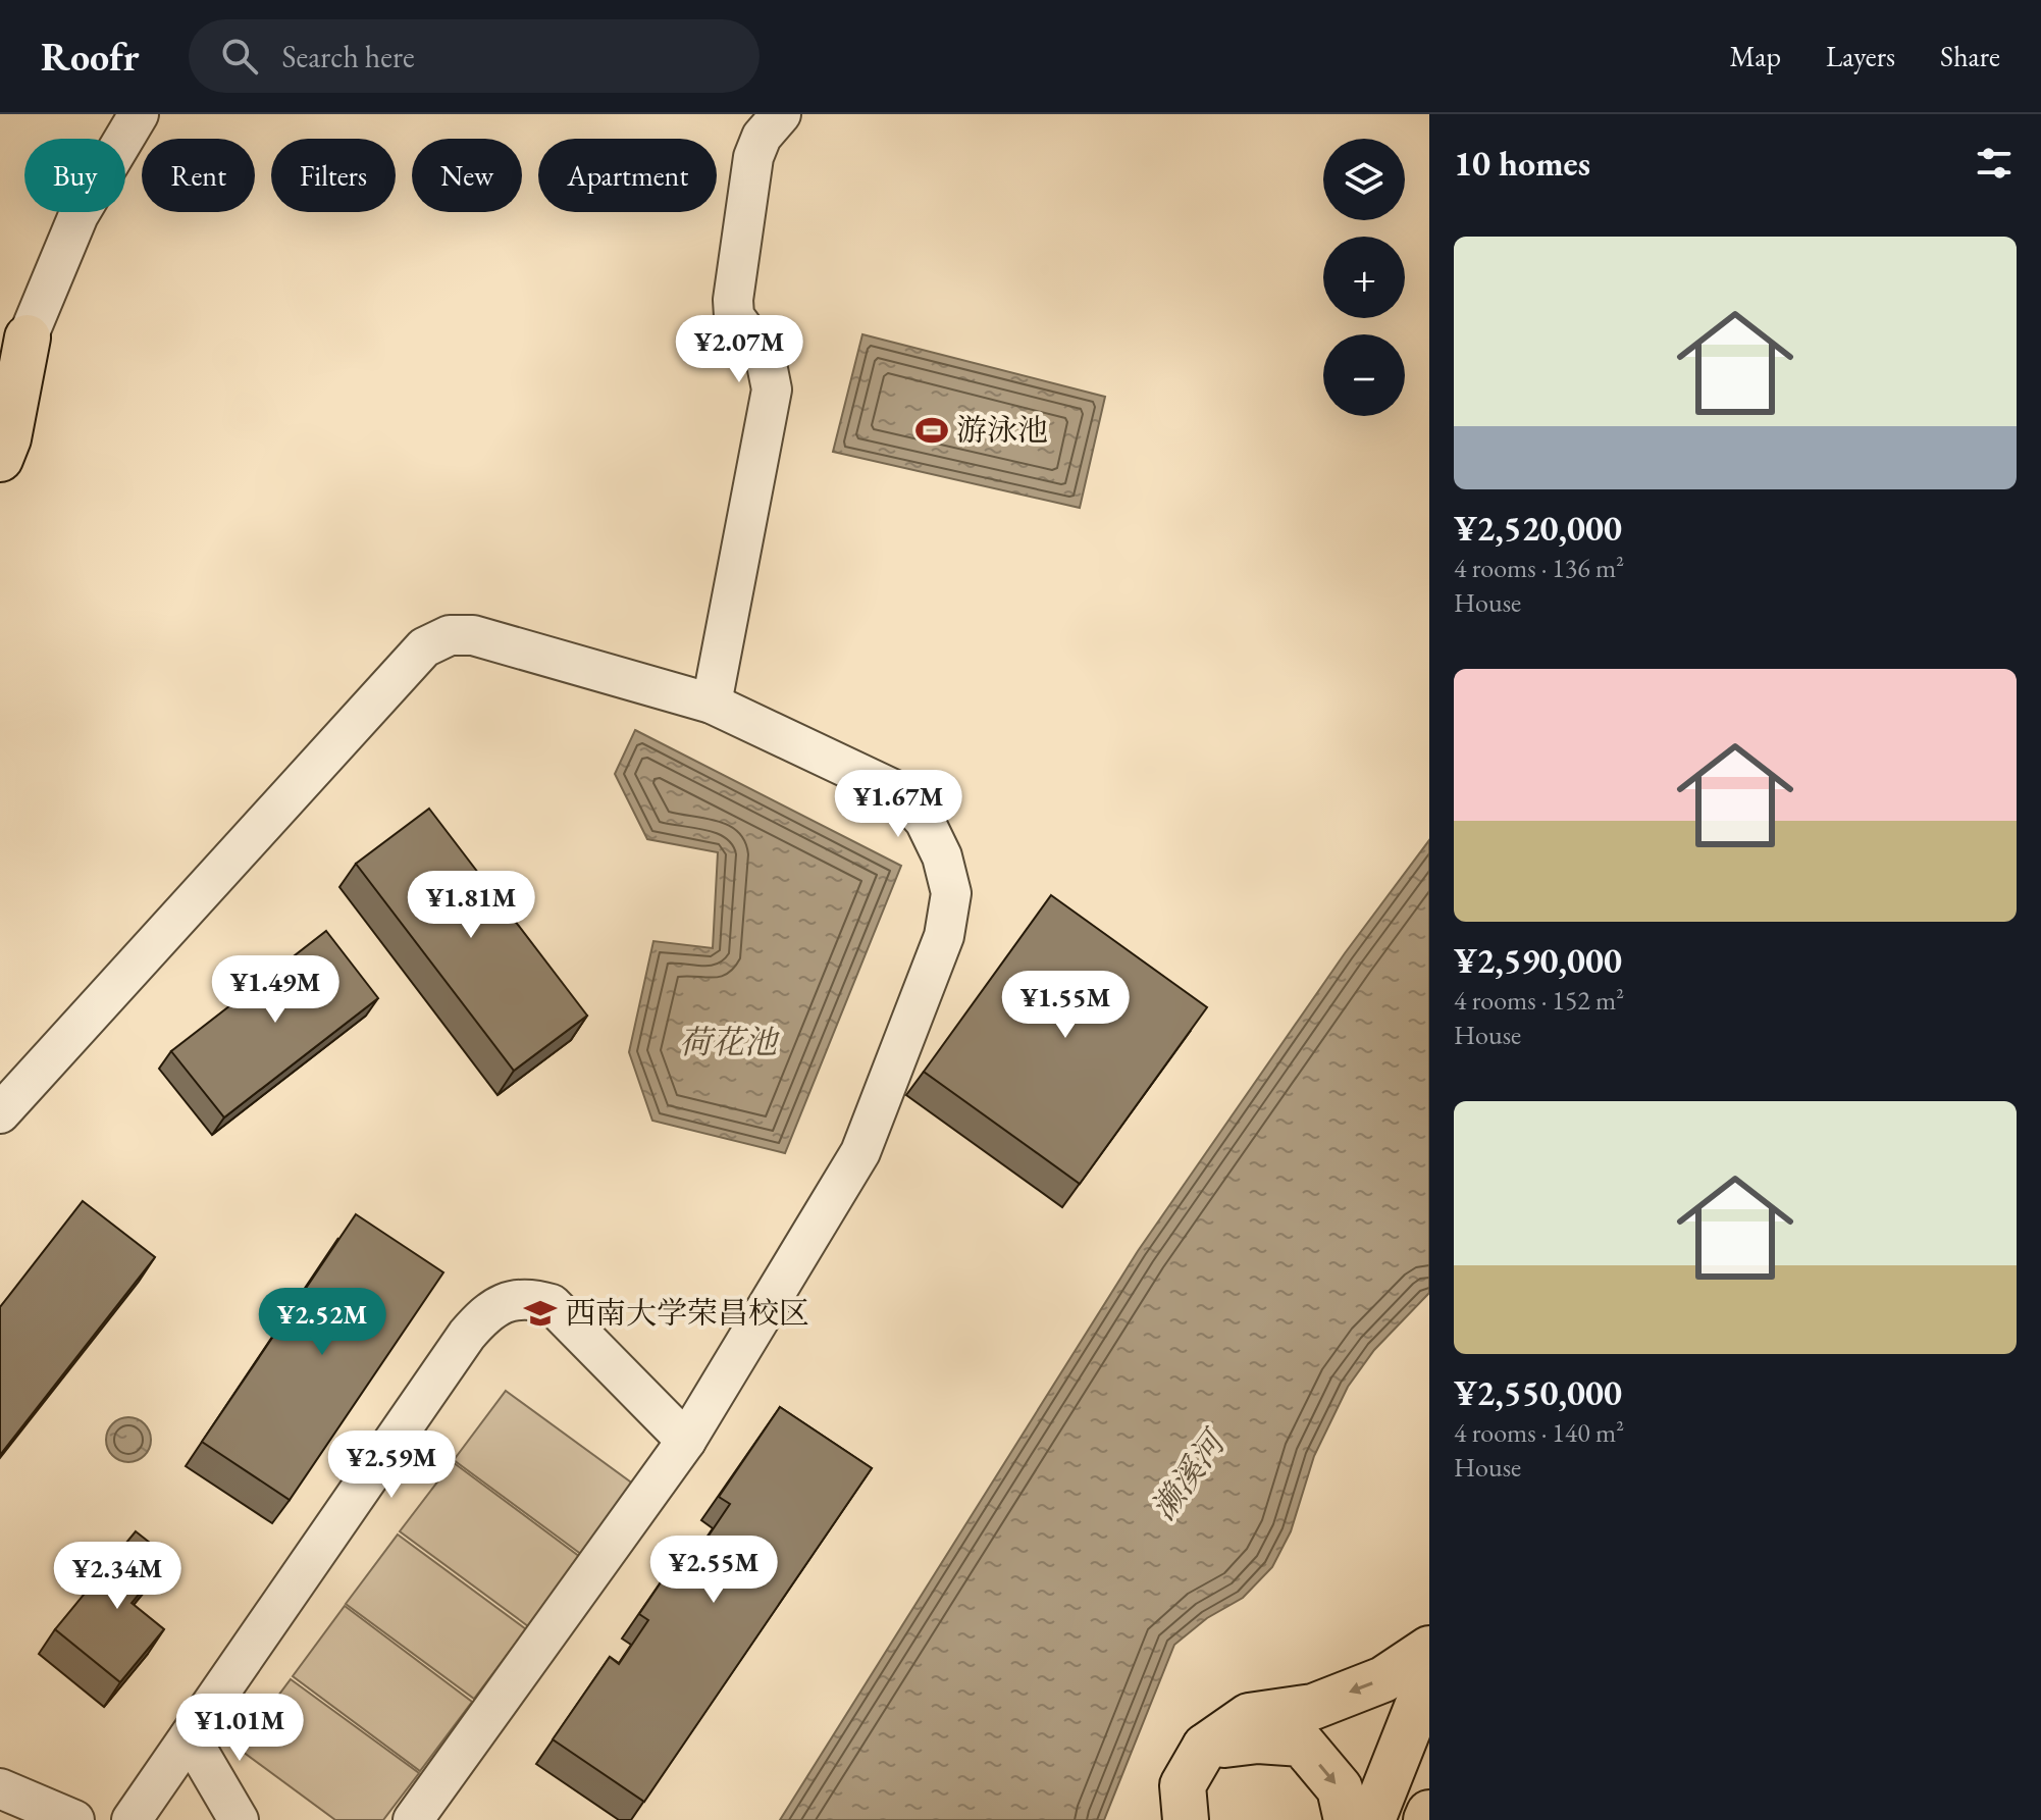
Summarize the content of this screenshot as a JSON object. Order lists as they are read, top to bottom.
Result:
{
  "water": ["荷花池", "濑溪河"],
  "places": {
    "sports": ["游泳池"],
    "school or university": ["西南大学荣昌校区"]
  },
  "page": {
    "header": "Roofr",
    "search": "Search here",
    "nav": ["Map", "Layers", "Share"],
    "heading": "10 homes",
    "map_buttons": ["+", "−"],
    "chip": [
      "Buy",
      "Rent",
      "Filters",
      "New",
      "Apartment"
    ],
    "list": [
      {
        "name": "¥2,520,000",
        "note": "4 rooms · 136 m² · House"
      },
      {
        "name": "¥2,590,000",
        "note": "4 rooms · 152 m² · House"
      },
      {
        "name": "¥2,550,000",
        "note": "4 rooms · 140 m² · House"
      }
    ],
    "price": [
      "¥2.07M",
      "¥1.67M",
      "¥1.81M",
      "¥1.49M",
      "¥1.55M",
      "¥2.52M",
      "¥2.59M",
      "¥2.55M",
      "¥2.34M",
      "¥1.01M"
    ]
  }
}
